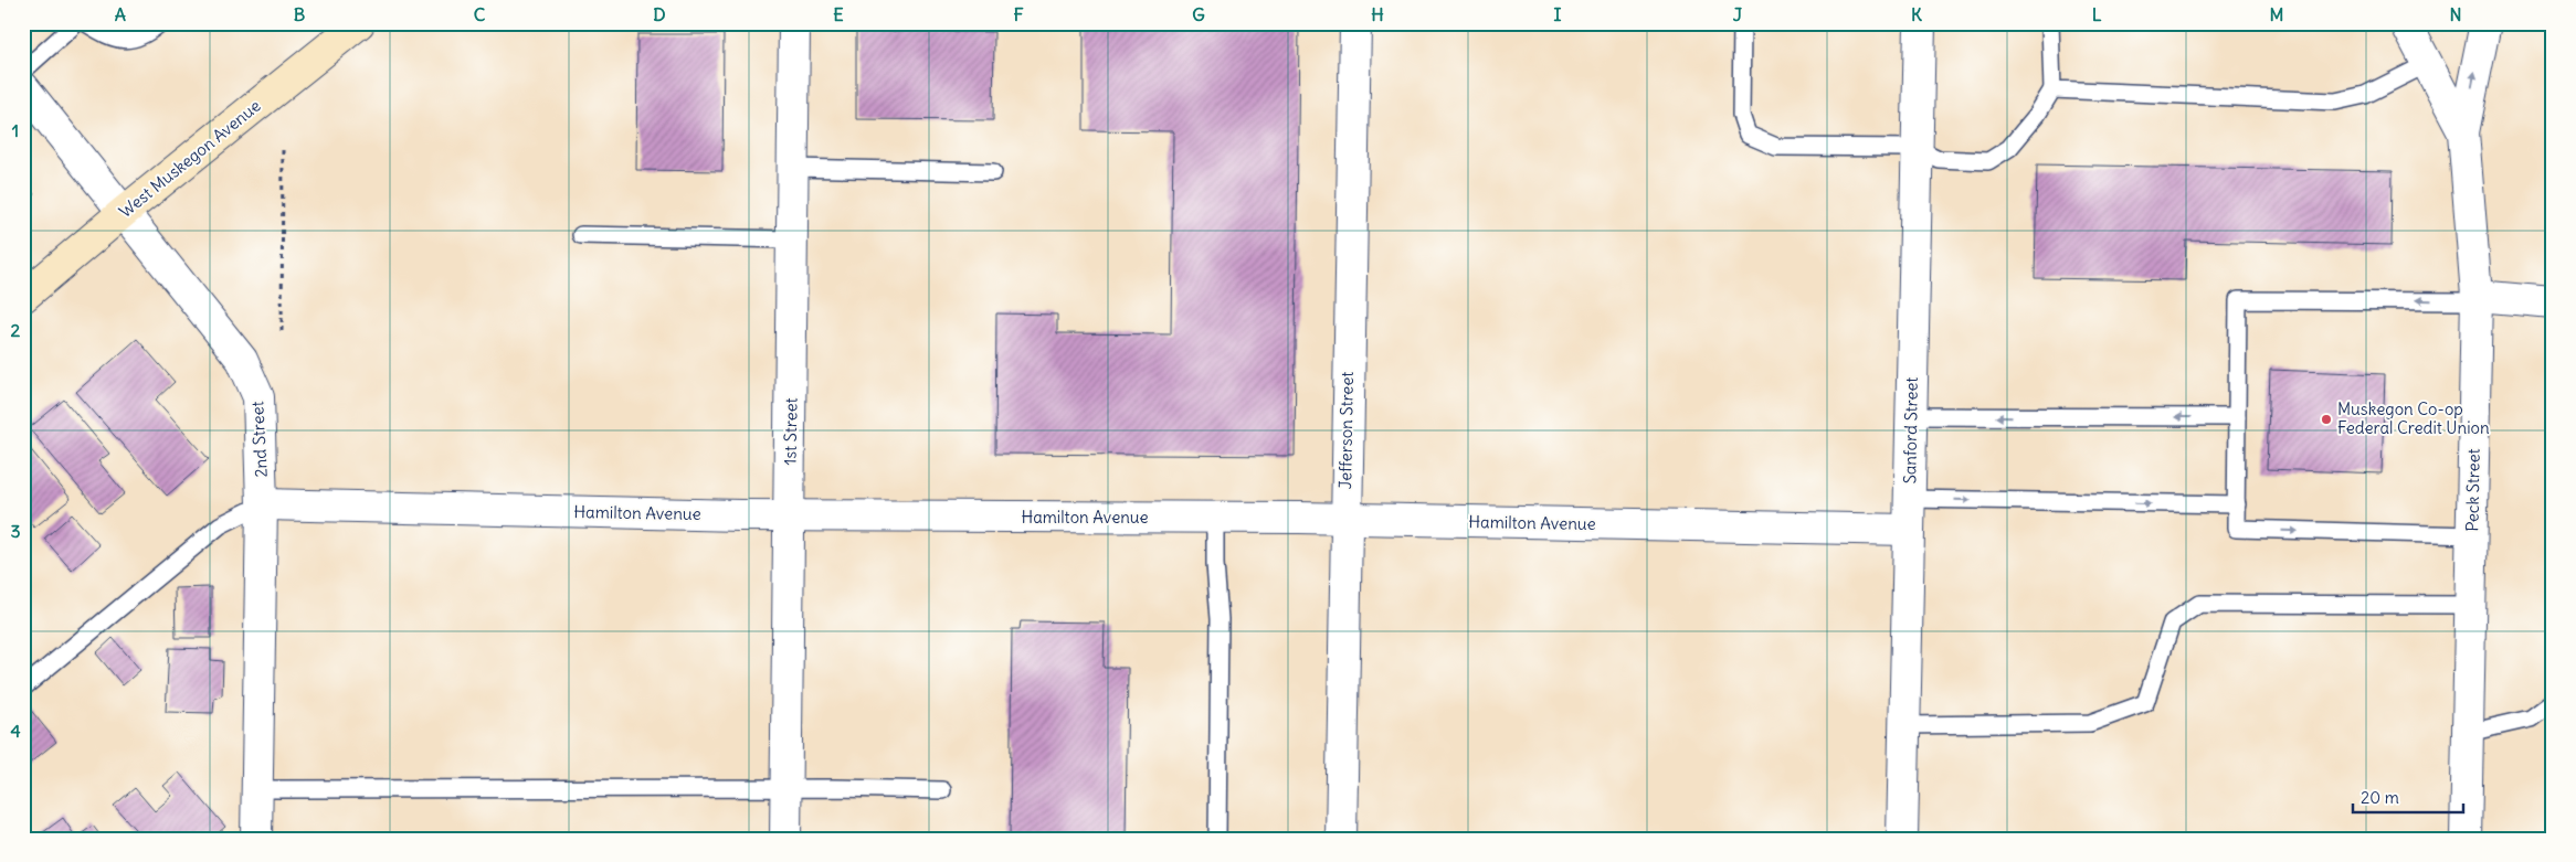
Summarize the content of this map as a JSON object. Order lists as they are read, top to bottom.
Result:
{
  "streets": {
    "main road": ["West Muskegon Avenue"],
    "street": [
      "Jefferson Street",
      "Sanford Street",
      "1st Street",
      "2nd Street",
      "Peck Street",
      "Hamilton Avenue"
    ]
  },
  "crossings": [
    ["West Muskegon Avenue", "2nd Street"],
    ["Jefferson Street", "Hamilton Avenue"],
    ["Sanford Street", "Hamilton Avenue"],
    ["1st Street", "Hamilton Avenue"],
    ["2nd Street", "Hamilton Avenue"]
  ],
  "places": ["Muskegon Co-op Federal Credit Union"],
  "scale_bar": "20 m",
  "grid": {
    "columns": [
      "A",
      "B",
      "C",
      "D",
      "E",
      "F",
      "G",
      "H",
      "I",
      "J",
      "K",
      "L",
      "M",
      "N"
    ],
    "rows": [
      "1",
      "2",
      "3",
      "4"
    ]
  }
}
